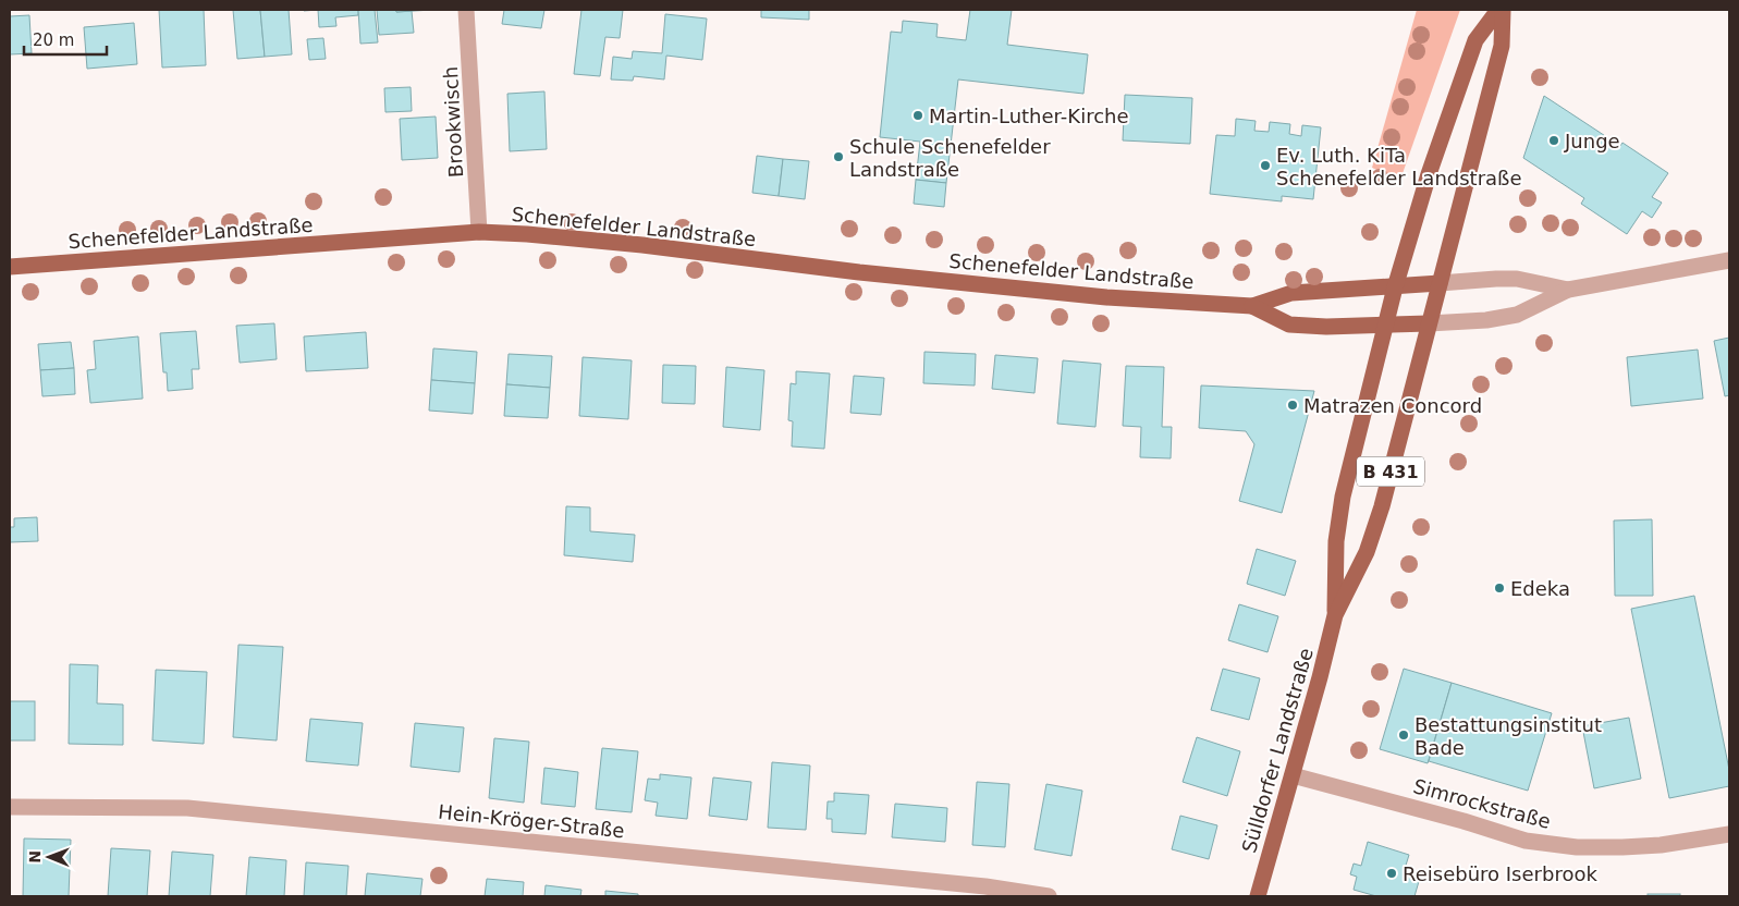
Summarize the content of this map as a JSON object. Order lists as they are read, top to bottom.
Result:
{
  "streets": {
    "main road": ["Schenefelder Landstraße", "B 431", "Sülldorfer Landstraße"],
    "street": ["Brookwisch", "Simrockstraße", "Hein-Kröger-Straße"]
  },
  "crossings": [
    ["Brookwisch", "Schenefelder Landstraße"],
    ["Schenefelder Landstraße", "B 431"],
    ["Schenefelder Landstraße", "Sülldorfer Landstraße"],
    ["B 431", "Sülldorfer Landstraße"],
    ["Sülldorfer Landstraße", "Simrockstraße"]
  ],
  "places": [
    "Martin-Luther-Kirche",
    "Junge",
    "Schule Schenefelder Landstraße",
    "Ev. Luth. KiTa Schenefelder Landstraße",
    "Matrazen Concord",
    "Edeka",
    "Bestattungsinstitut Bade",
    "Reisebüro Iserbrook"
  ],
  "scale_bar": "20 m",
  "north": "left"
}
